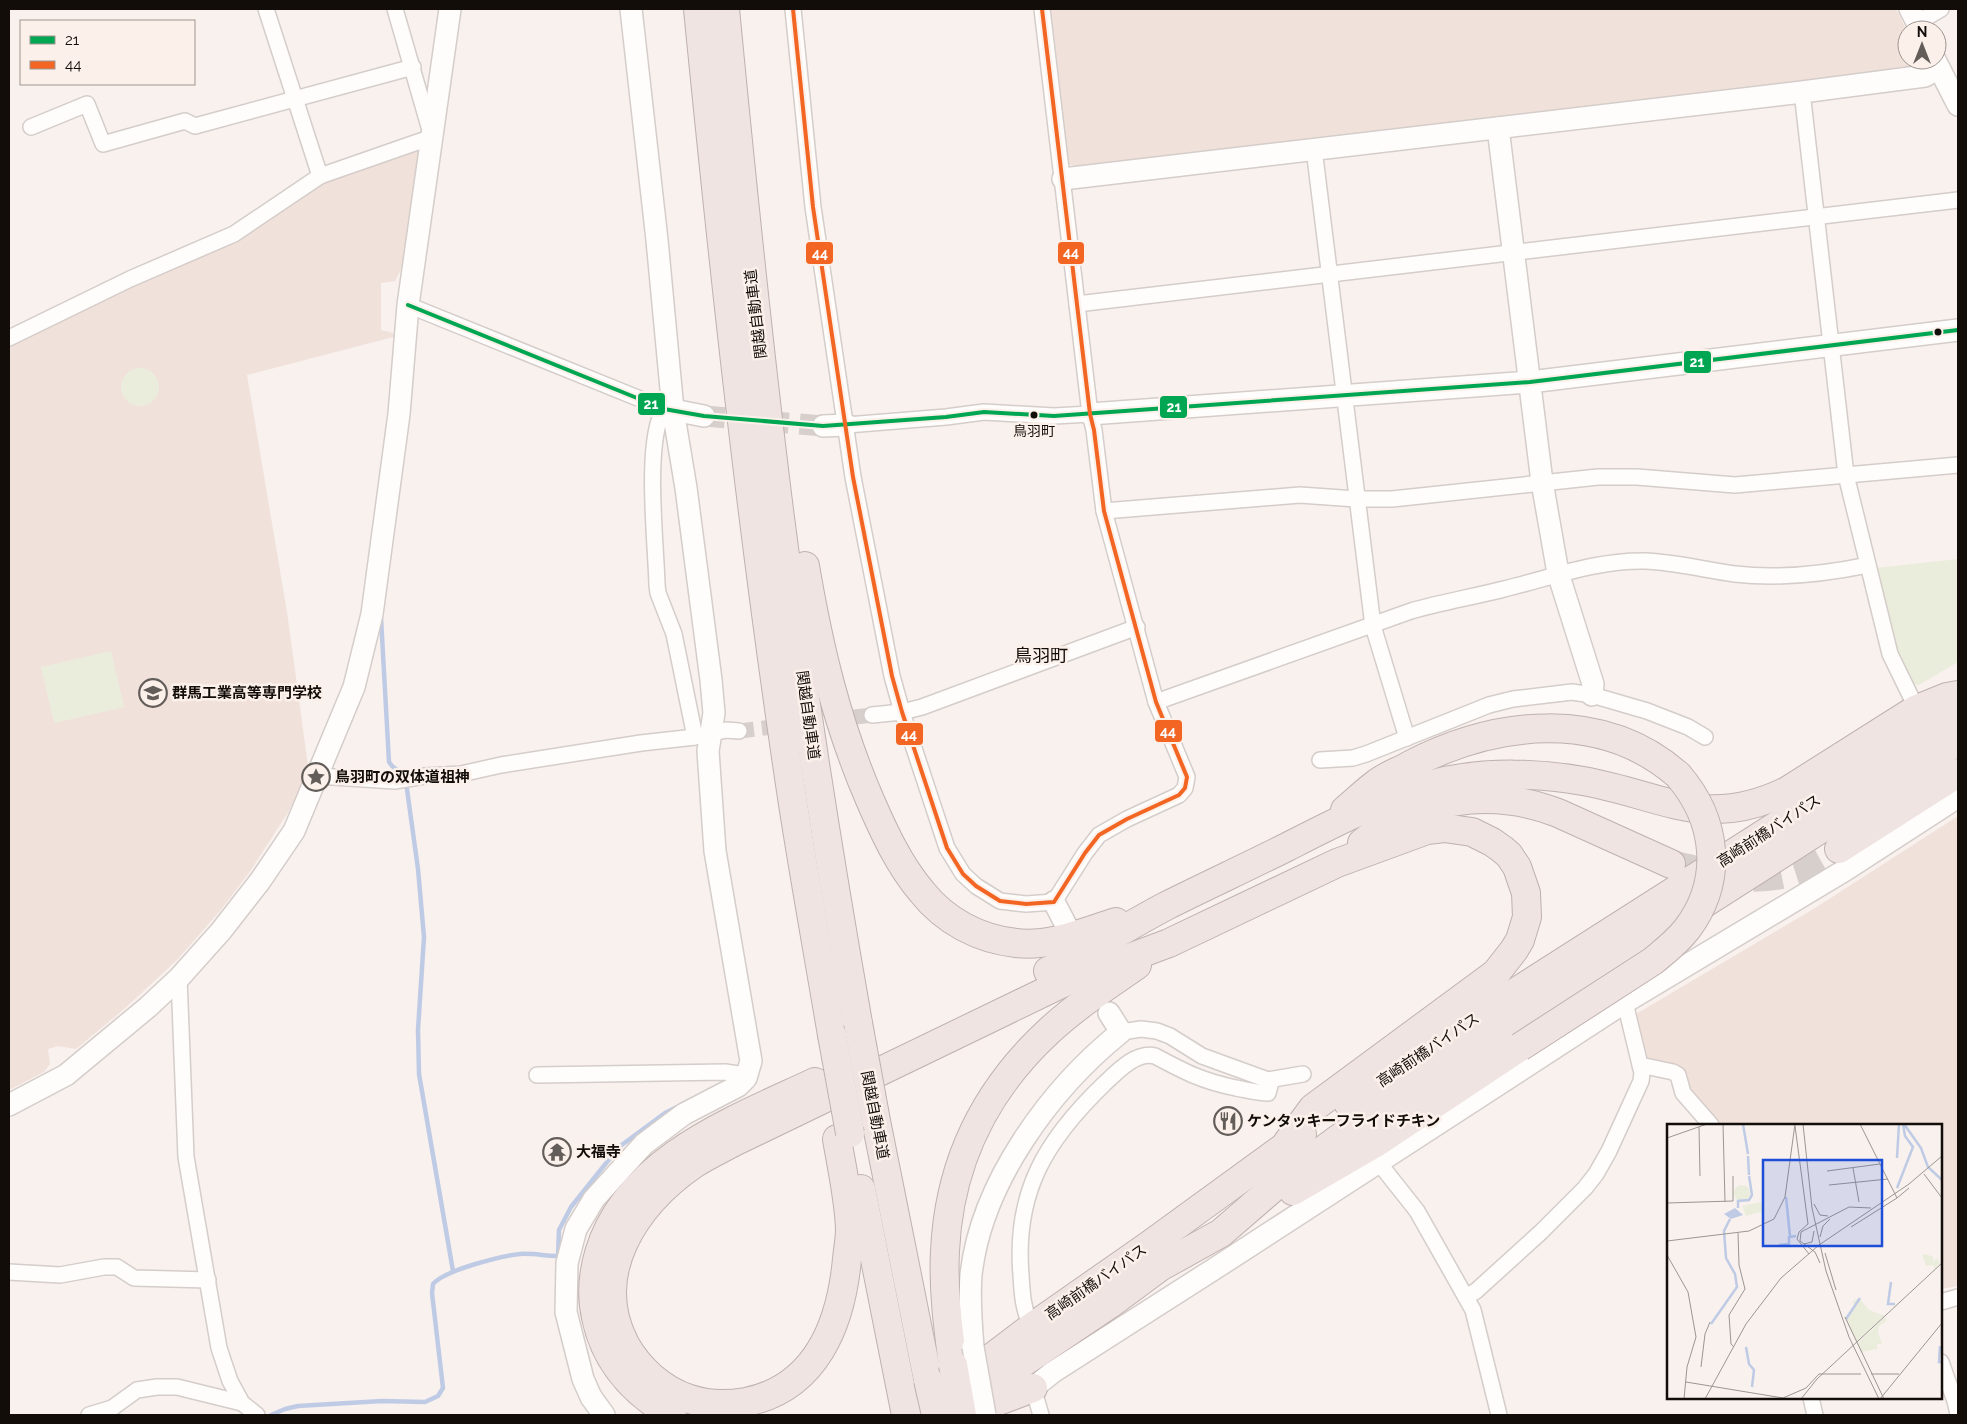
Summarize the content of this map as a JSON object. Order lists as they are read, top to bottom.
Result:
{
  "streets": {
    "highway": ["関越自動車道", "高崎前橋バイパス"]
  },
  "crossings": [
    ["関越自動車道", "高崎前橋バイパス"]
  ],
  "districts": ["鳥羽町"],
  "places": {
    "other": ["鳥羽町"],
    "school or university": ["群馬工業高等専門学校"],
    "place": ["鳥羽町の双体道祖神"],
    "restaurant": ["ケンタッキーフライドチキン"],
    "temple": ["大福寺"]
  },
  "lines": ["transit line 44", "transit line 21"],
  "legend": ["21", "44"],
  "north": "top"
}
